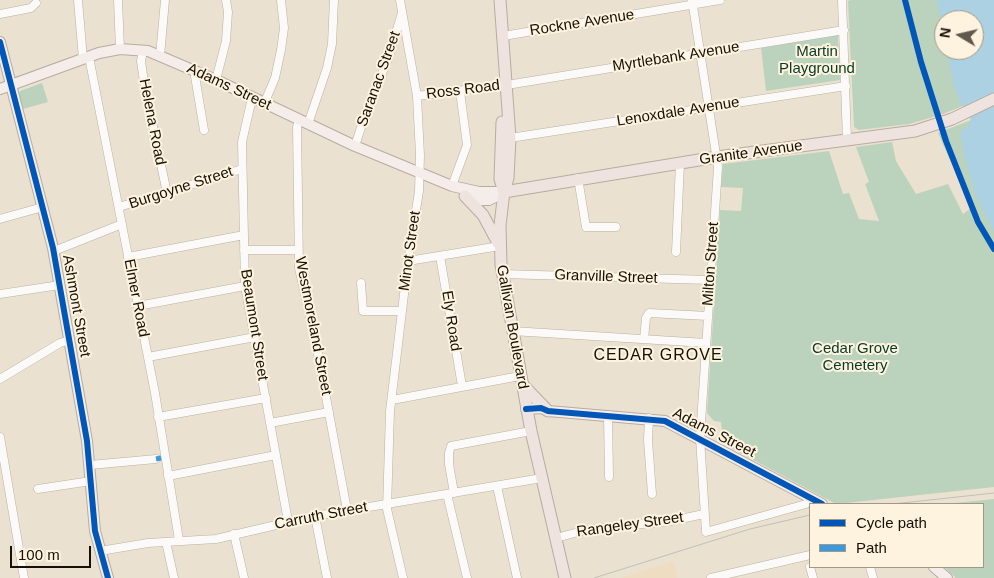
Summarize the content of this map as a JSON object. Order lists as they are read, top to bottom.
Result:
{
  "streets": {
    "highway": ["Granite Avenue", "Gallivan Boulevard"],
    "main road": ["Adams Street", "Ashmont Street"],
    "street": [
      "Rockne Avenue",
      "Myrtlebank Avenue",
      "Saranac Street",
      "Ross Road",
      "Lenoxdale Avenue",
      "Helena Road",
      "Burgoyne Street",
      "Minot Street",
      "Milton Street",
      "Granville Street",
      "Elmer Road",
      "Ely Road",
      "Beaumont Street",
      "Westmoreland Street",
      "Carruth Street",
      "Rangeley Street"
    ]
  },
  "crossings": [
    ["Rockne Avenue", "Milton Street"],
    ["Rockne Avenue", "Gallivan Boulevard"],
    ["Myrtlebank Avenue", "Ross Road"],
    ["Myrtlebank Avenue", "Milton Street"],
    ["Myrtlebank Avenue", "Gallivan Boulevard"],
    ["Saranac Street", "Adams Street"],
    ["Saranac Street", "Minot Street"],
    ["Adams Street", "Helena Road"],
    ["Adams Street", "Granite Avenue"],
    ["Adams Street", "Minot Street"],
    ["Adams Street", "Milton Street"],
    ["Adams Street", "Elmer Road"],
    ["Adams Street", "Ashmont Street"],
    ["Adams Street", "Beaumont Street"],
    ["Adams Street", "Westmoreland Street"],
    ["Adams Street", "Gallivan Boulevard"],
    ["Ross Road", "Minot Street"],
    ["Ross Road", "Gallivan Boulevard"],
    ["Lenoxdale Avenue", "Milton Street"],
    ["Lenoxdale Avenue", "Gallivan Boulevard"],
    ["Helena Road", "Burgoyne Street"],
    ["Granite Avenue", "Milton Street"],
    ["Granite Avenue", "Gallivan Boulevard"],
    ["Burgoyne Street", "Elmer Road"],
    ["Burgoyne Street", "Ashmont Street"],
    ["Burgoyne Street", "Beaumont Street"],
    ["Minot Street", "Carruth Street"],
    ["Milton Street", "Granville Street"],
    ["Milton Street", "Rangeley Street"],
    ["Granville Street", "Gallivan Boulevard"],
    ["Elmer Road", "Carruth Street"],
    ["Ashmont Street", "Carruth Street"],
    ["Beaumont Street", "Carruth Street"],
    ["Westmoreland Street", "Carruth Street"],
    ["Gallivan Boulevard", "Carruth Street"],
    ["Gallivan Boulevard", "Rangeley Street"]
  ],
  "districts": ["CEDAR GROVE"],
  "parks": ["Martin Playground", "Cedar Grove Cemetery"],
  "legend": ["Cycle path", "Path"],
  "scale_bar": "100 m",
  "north": "left"
}
